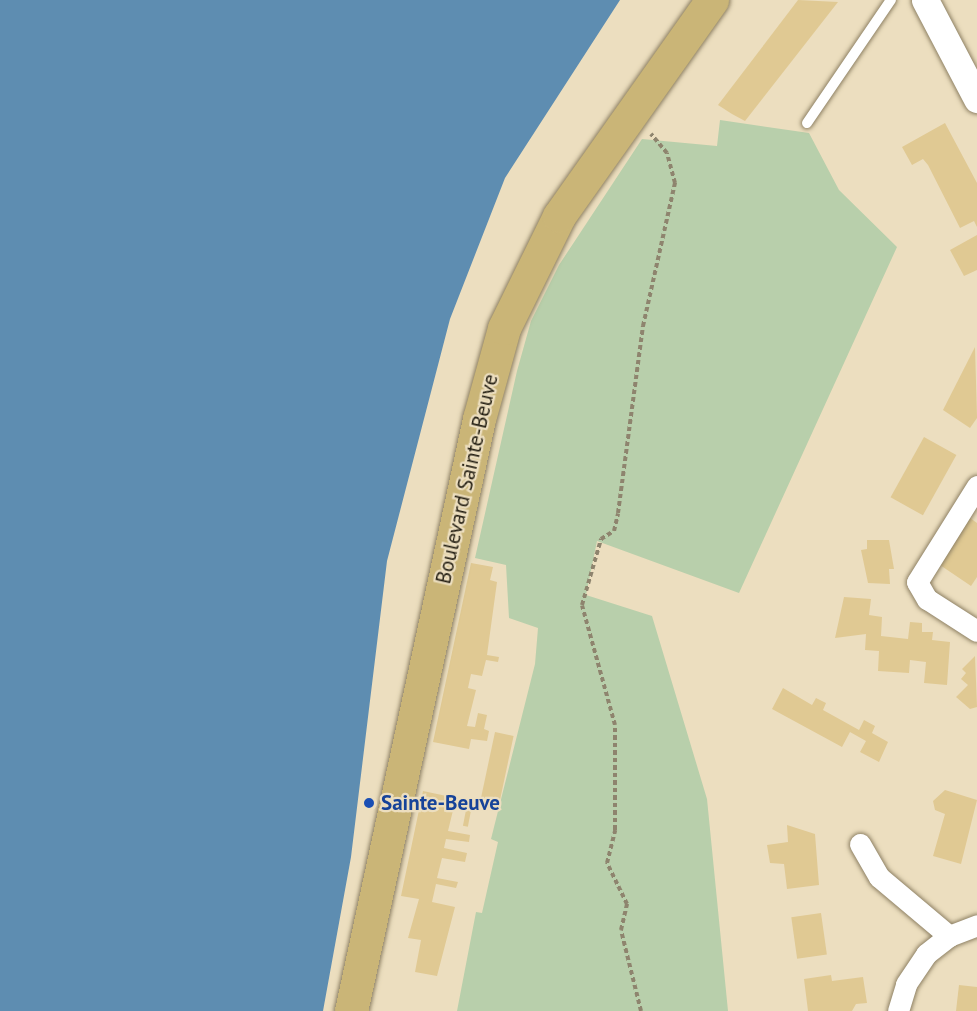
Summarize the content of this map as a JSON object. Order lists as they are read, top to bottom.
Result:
{
  "streets": {
    "main road": ["Boulevard Sainte-Beuve"]
  },
  "places": ["Sainte-Beuve"]
}
